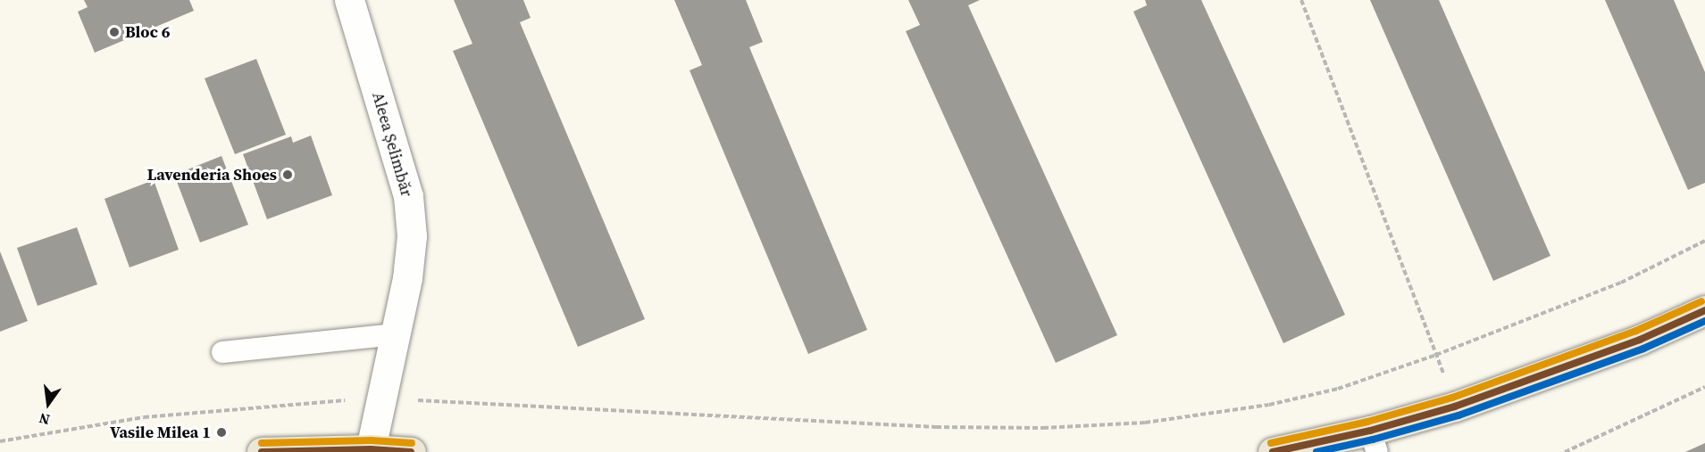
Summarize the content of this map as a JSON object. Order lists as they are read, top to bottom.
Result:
{
  "streets": {
    "street": ["Aleea Șelimbăr"]
  },
  "places": ["Bloc 6", "Lavenderia Shoes", "Vasile Milea 1"],
  "north": "bottom"
}
